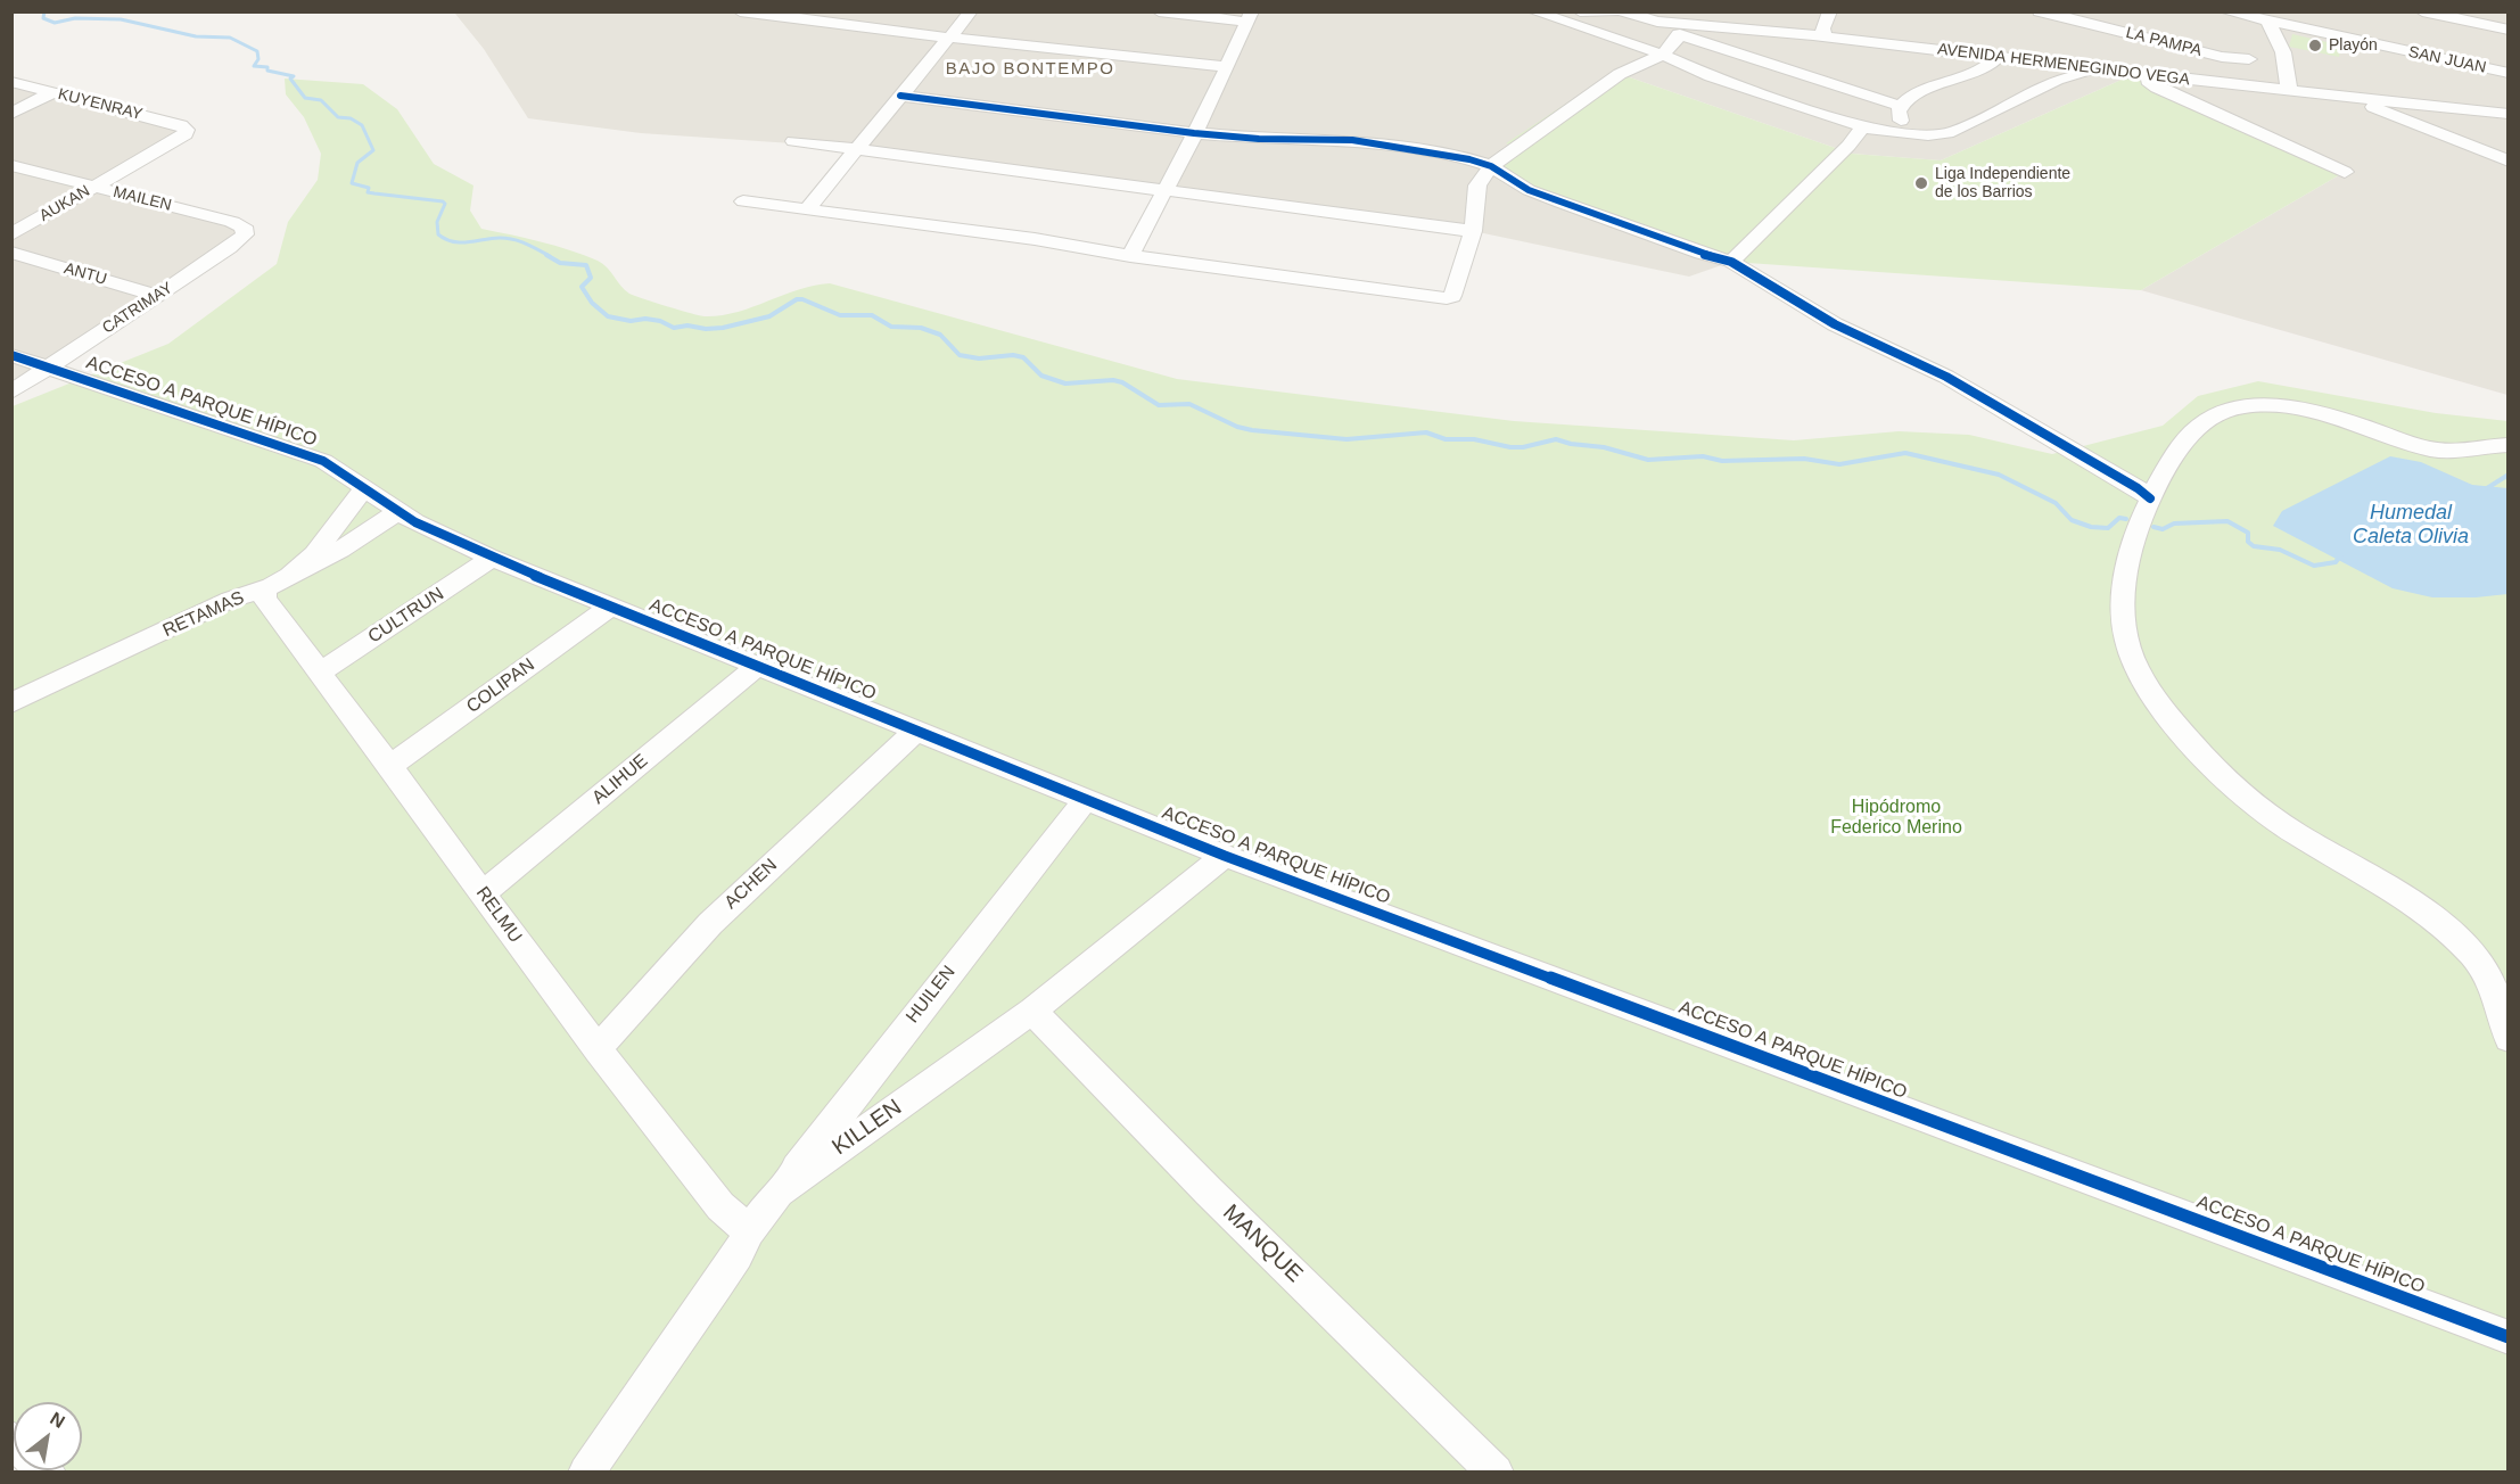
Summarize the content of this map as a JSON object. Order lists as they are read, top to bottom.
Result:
{
  "streets": {
    "street": [
      "LA PAMPA",
      "SAN JUAN",
      "AVENIDA HERMENEGINDO VEGA",
      "KUYENRAY",
      "MAILEN",
      "AUKAN",
      "ANTU",
      "CATRIMAY",
      "ACCESO A PARQUE HÍPICO",
      "RETAMAS",
      "CULTRUN",
      "COLIPAN",
      "ALIHUE",
      "ACHEN",
      "RELMU",
      "HUILEN",
      "KILLEN",
      "MANQUE"
    ]
  },
  "crossings": [
    ["KUYENRAY", "AUKAN"],
    ["MAILEN", "AUKAN"],
    ["MAILEN", "CATRIMAY"],
    ["ANTU", "CATRIMAY"],
    ["CATRIMAY", "ACCESO A PARQUE HÍPICO"],
    ["ACCESO A PARQUE HÍPICO", "RETAMAS"],
    ["ACCESO A PARQUE HÍPICO", "CULTRUN"],
    ["ACCESO A PARQUE HÍPICO", "COLIPAN"],
    ["ACCESO A PARQUE HÍPICO", "ALIHUE"],
    ["ACCESO A PARQUE HÍPICO", "ACHEN"],
    ["ACCESO A PARQUE HÍPICO", "HUILEN"],
    ["ACCESO A PARQUE HÍPICO", "KILLEN"],
    ["RETAMAS", "RELMU"],
    ["CULTRUN", "RELMU"],
    ["COLIPAN", "RELMU"],
    ["ALIHUE", "RELMU"],
    ["ACHEN", "RELMU"],
    ["RELMU", "KILLEN"],
    ["HUILEN", "KILLEN"],
    ["KILLEN", "MANQUE"]
  ],
  "districts": ["BAJO BONTEMPO"],
  "water": ["Humedal Caleta Olivia"],
  "parks": ["Hipódromo Federico Merino"],
  "places": ["Playón", "Liga Independiente de los Barrios"],
  "north": "top right"
}
